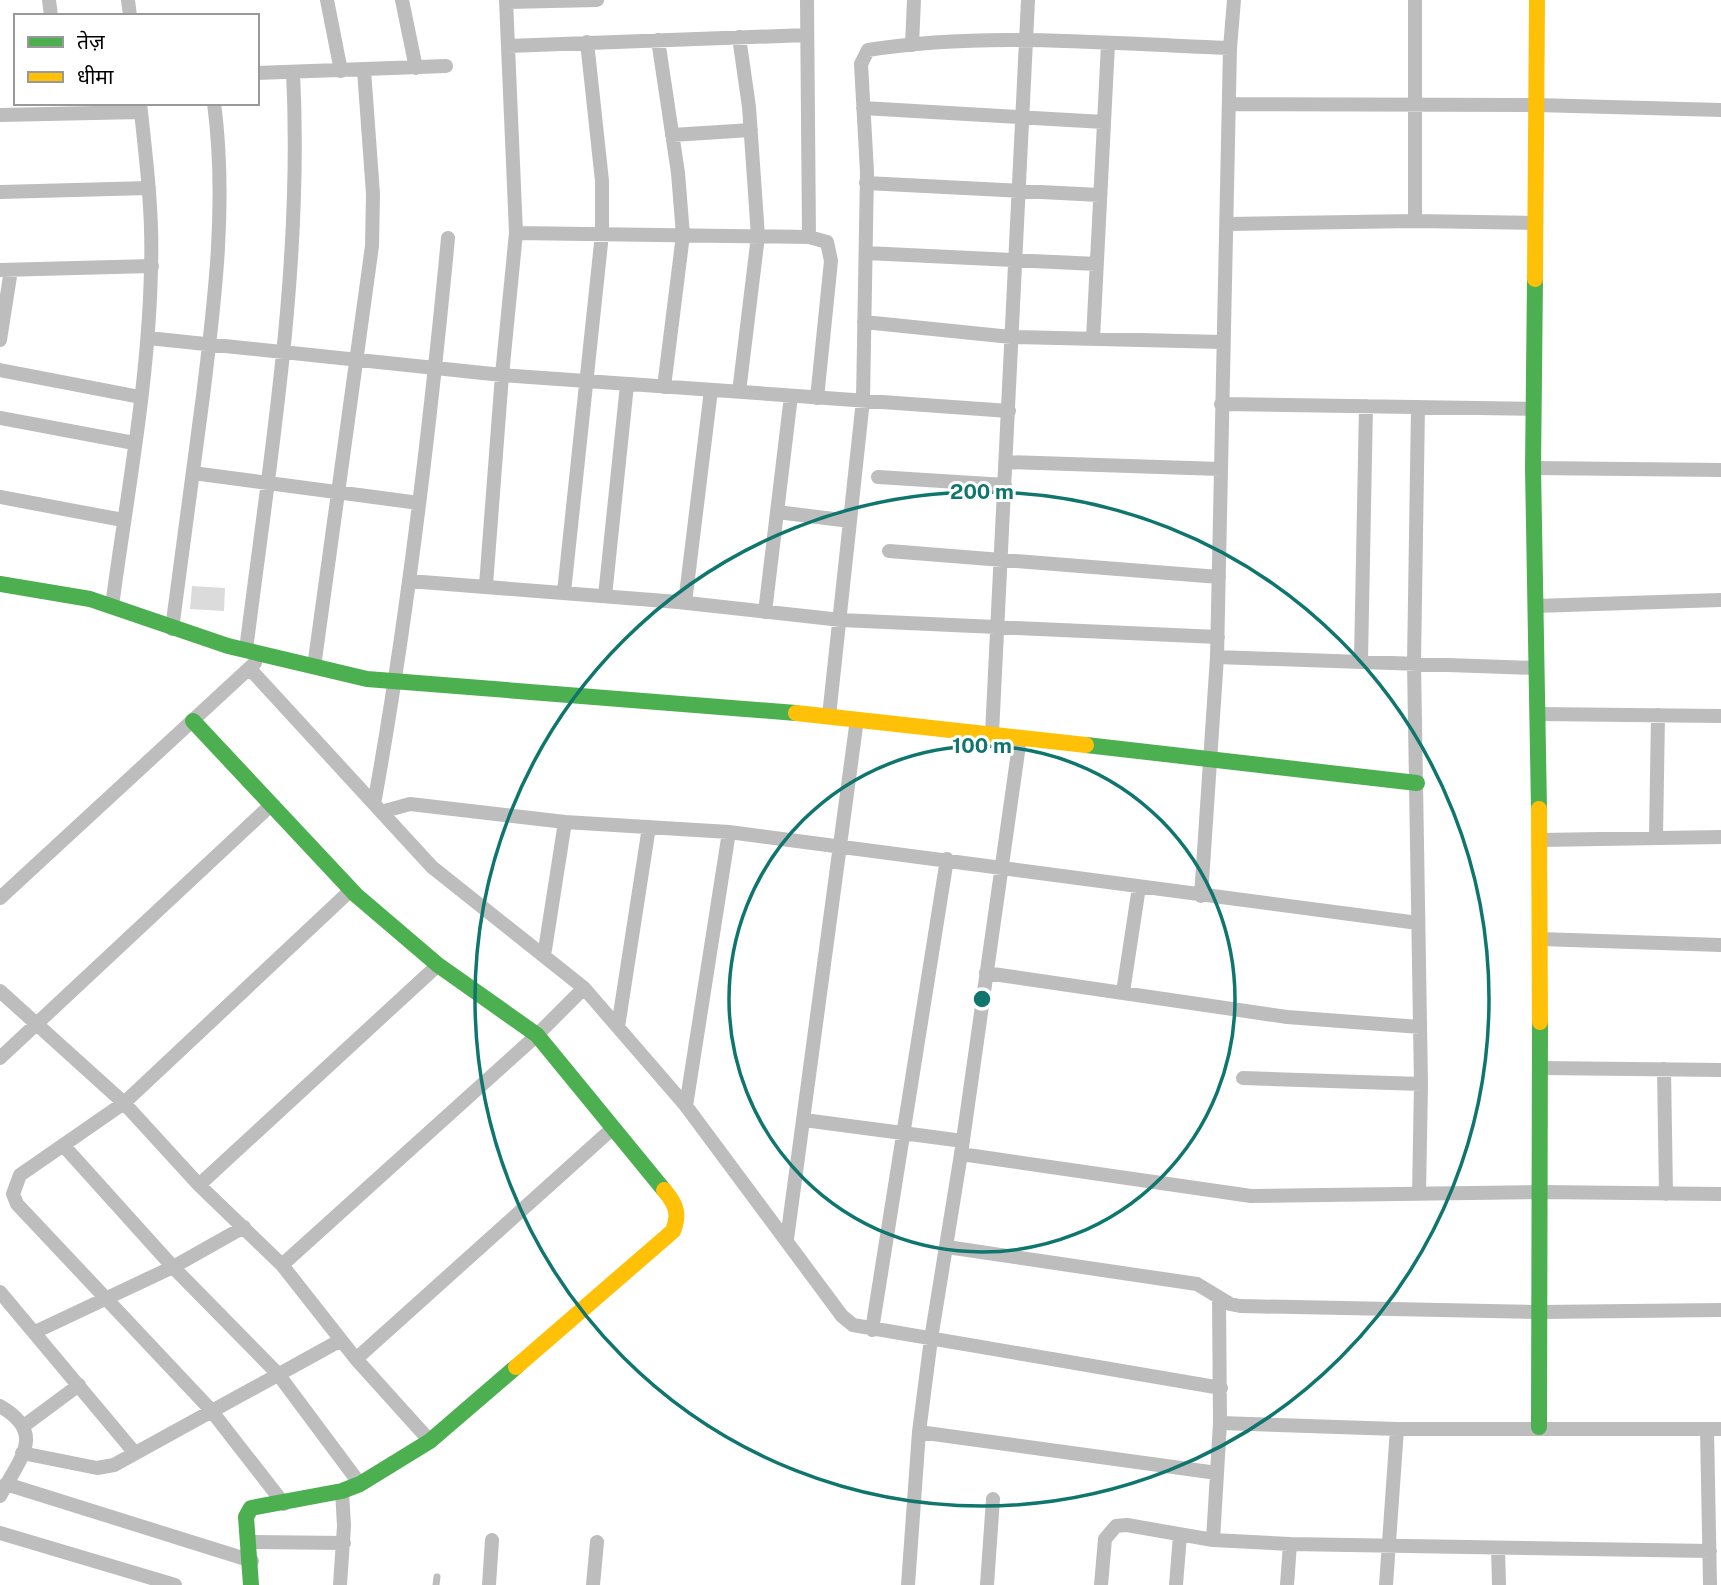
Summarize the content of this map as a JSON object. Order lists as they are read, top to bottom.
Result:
{
  "legend": ["तेज़", "धीमा"],
  "rings": ["200 m", "100 m"]
}
